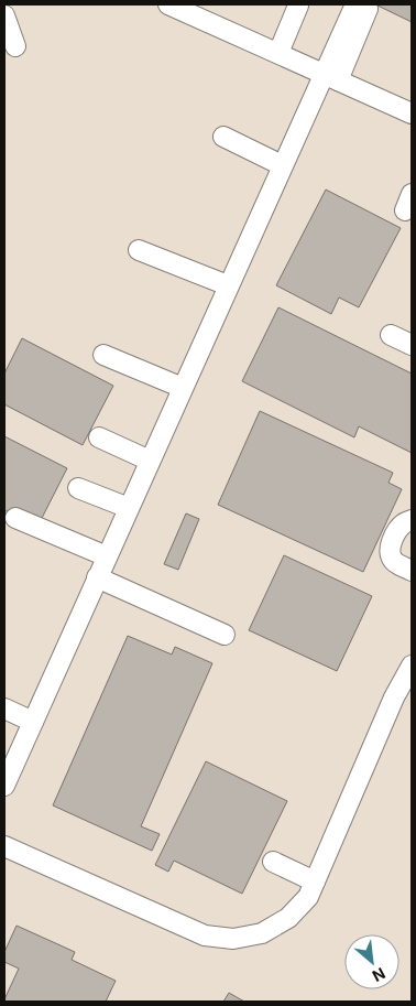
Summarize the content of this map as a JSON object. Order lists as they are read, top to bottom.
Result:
{
  "north": "bottom right"
}
